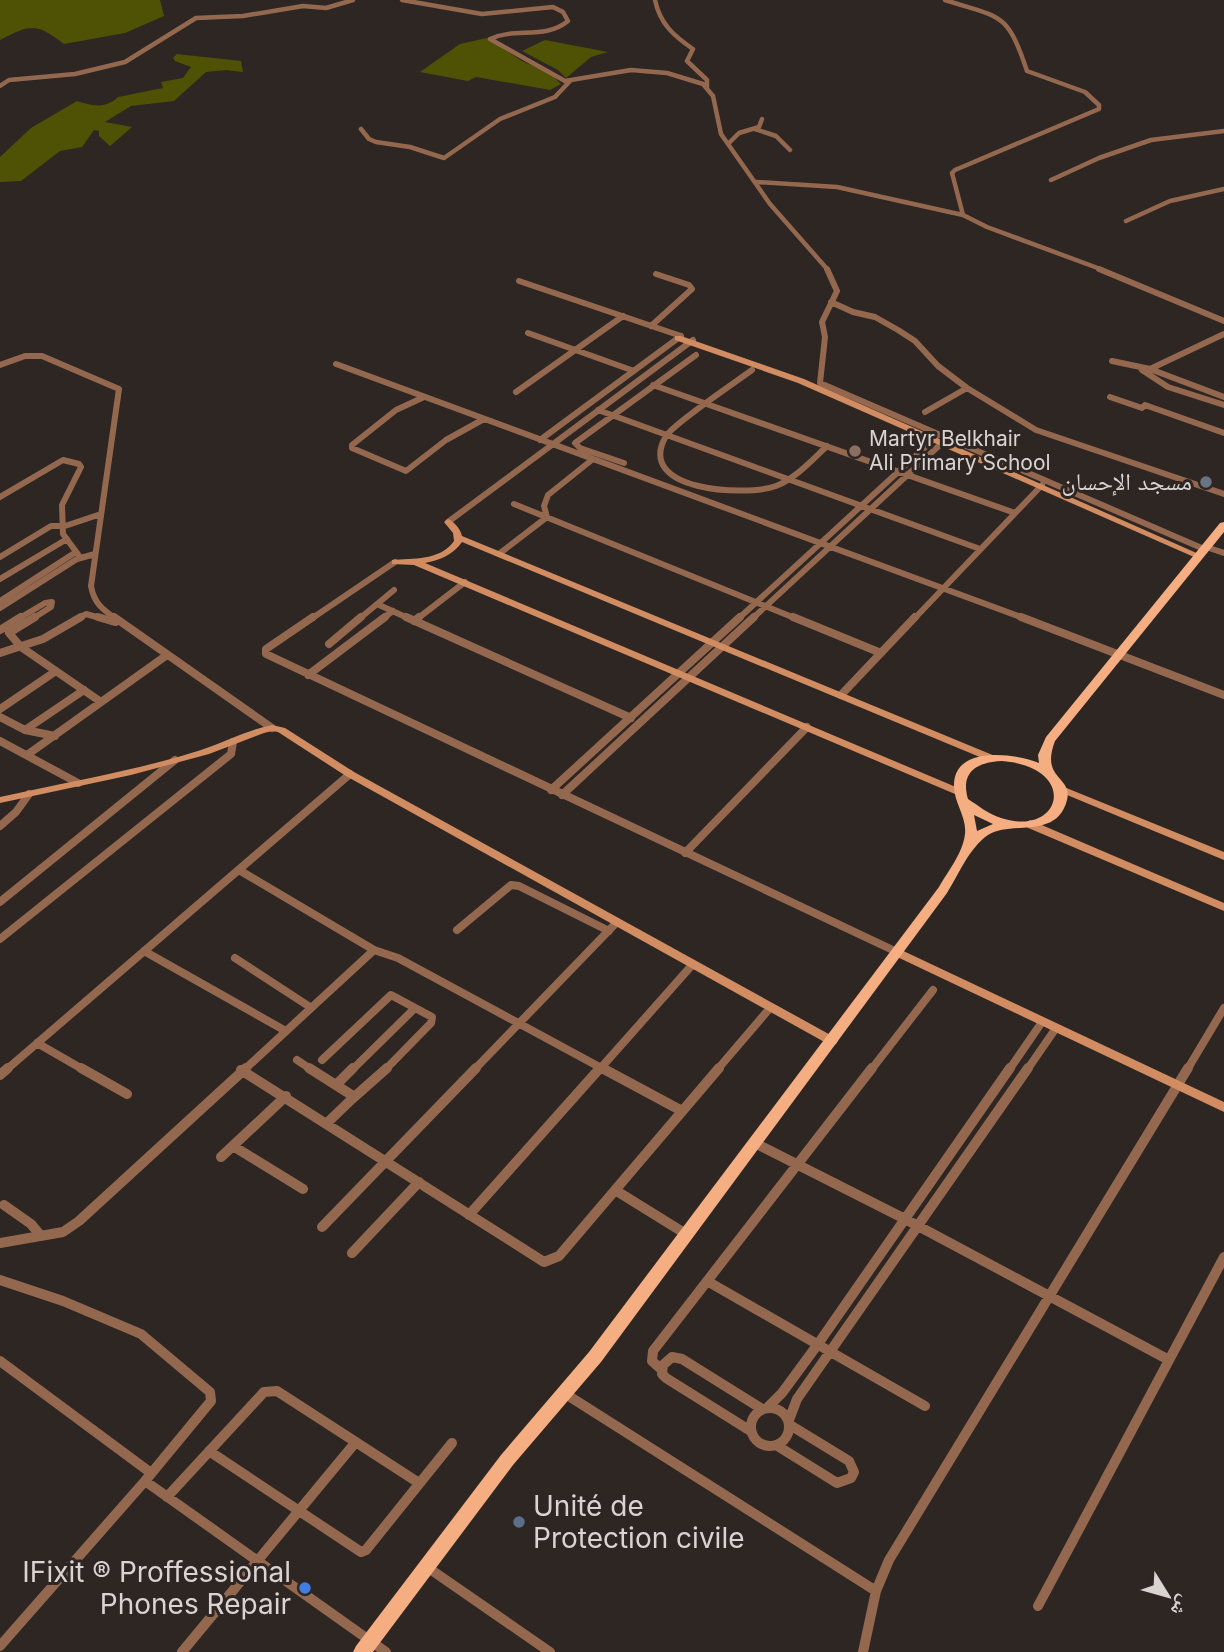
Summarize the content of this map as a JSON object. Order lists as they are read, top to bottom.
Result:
{
  "places": [
    "Martyr Belkhair Ali Primary School",
    "مسجد الإحسان",
    "Unité de Protection civile",
    "IFixit ® Proffessional Phones Repair"
  ],
  "north": "bottom right"
}
